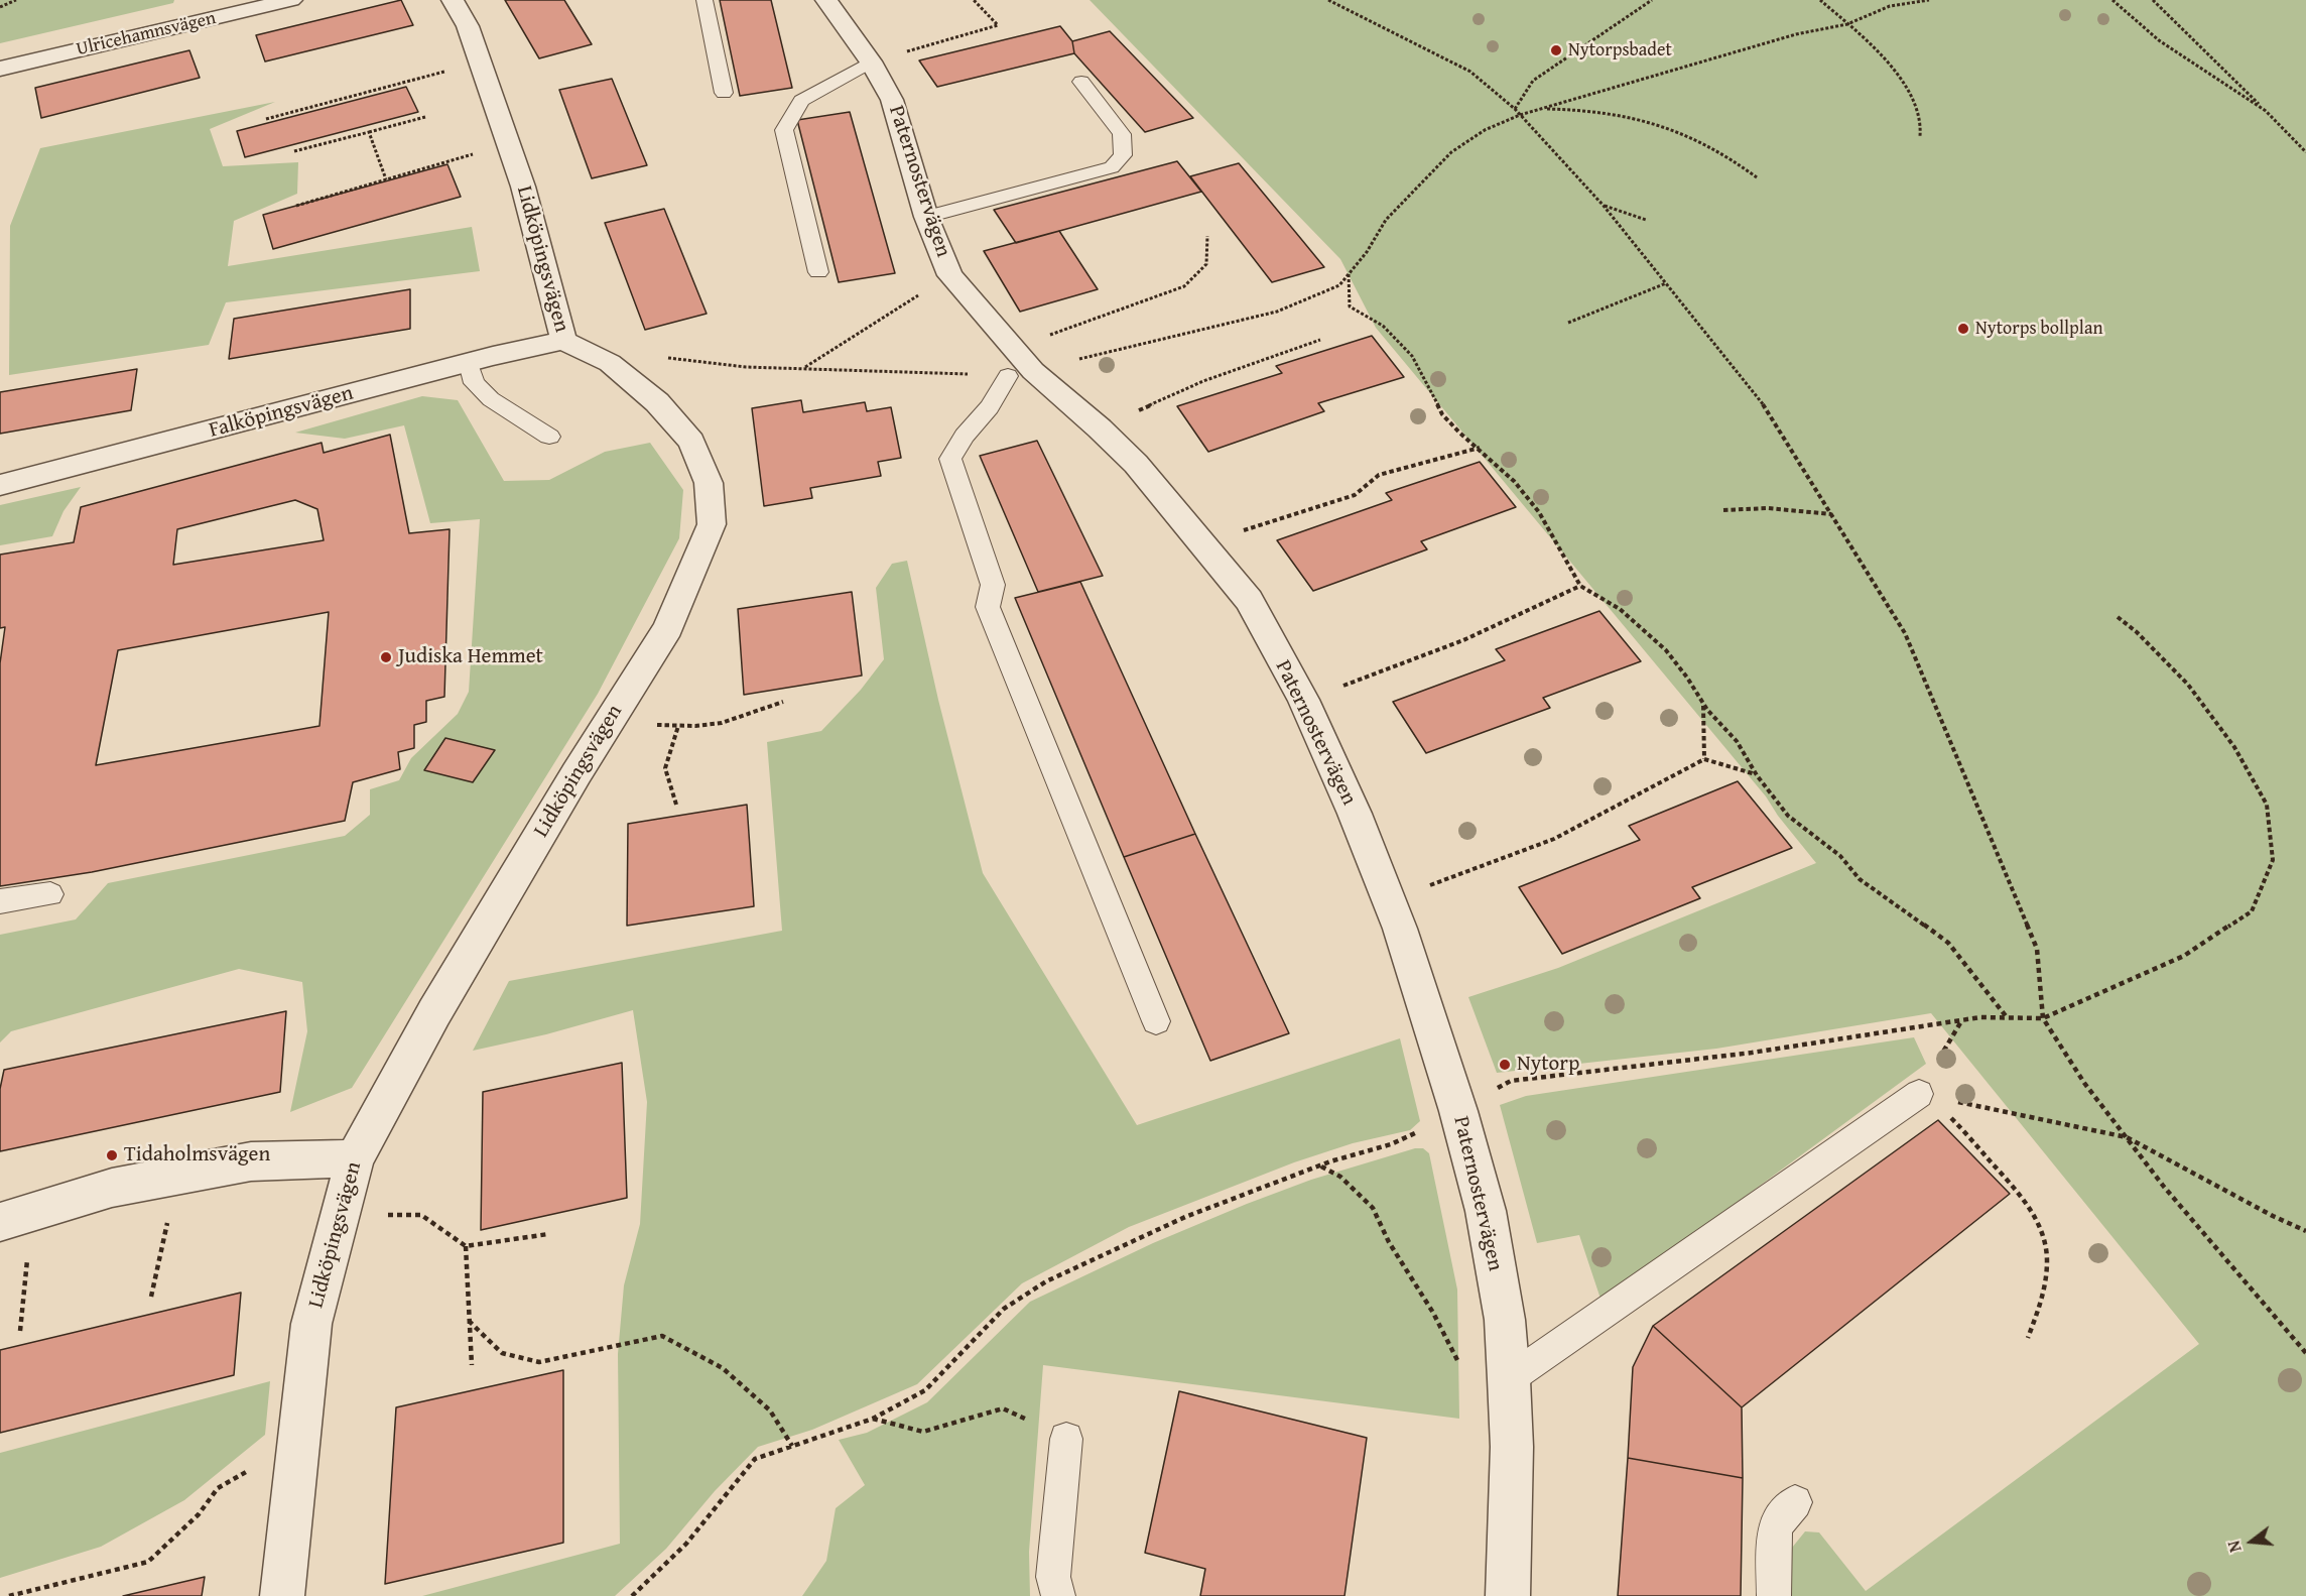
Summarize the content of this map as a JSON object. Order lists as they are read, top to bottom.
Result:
{
  "streets": {
    "street": [
      "Ulricehamnsvägen",
      "Paternostervägen",
      "Lidköpingsvägen",
      "Falköpingsvägen"
    ]
  },
  "crossings": [
    ["Lidköpingsvägen", "Falköpingsvägen"]
  ],
  "places": [
    "Nytorpsbadet",
    "Nytorps bollplan",
    "Judiska Hemmet",
    "Nytorp",
    "Tidaholmsvägen"
  ],
  "north": "left"
}
